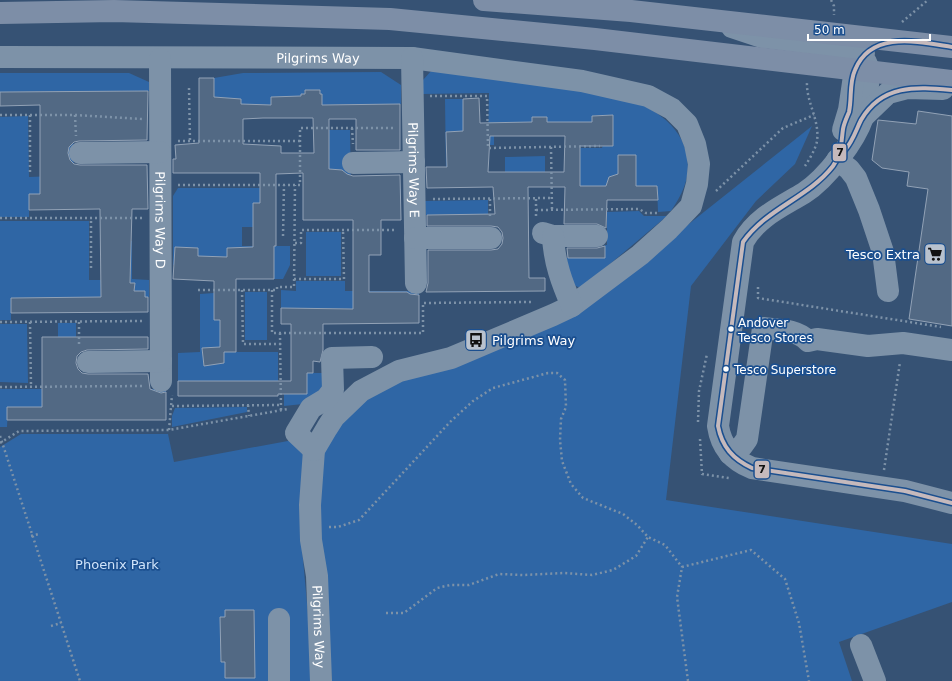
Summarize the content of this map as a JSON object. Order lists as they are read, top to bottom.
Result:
{
  "streets": {
    "street": ["Pilgrims Way", "Pilgrims Way E", "Pilgrims Way D"]
  },
  "crossings": [
    ["Pilgrims Way", "Pilgrims Way E"],
    ["Pilgrims Way", "Pilgrims Way D"]
  ],
  "parks": ["Phoenix Park"],
  "places": {
    "supermarket": ["Tesco Extra"],
    "other": ["Andover Tesco Stores", "Tesco Superstore"],
    "bus stop": ["Pilgrims Way"]
  },
  "lines": ["transit line 7"],
  "scale_bar": "50 m"
}
